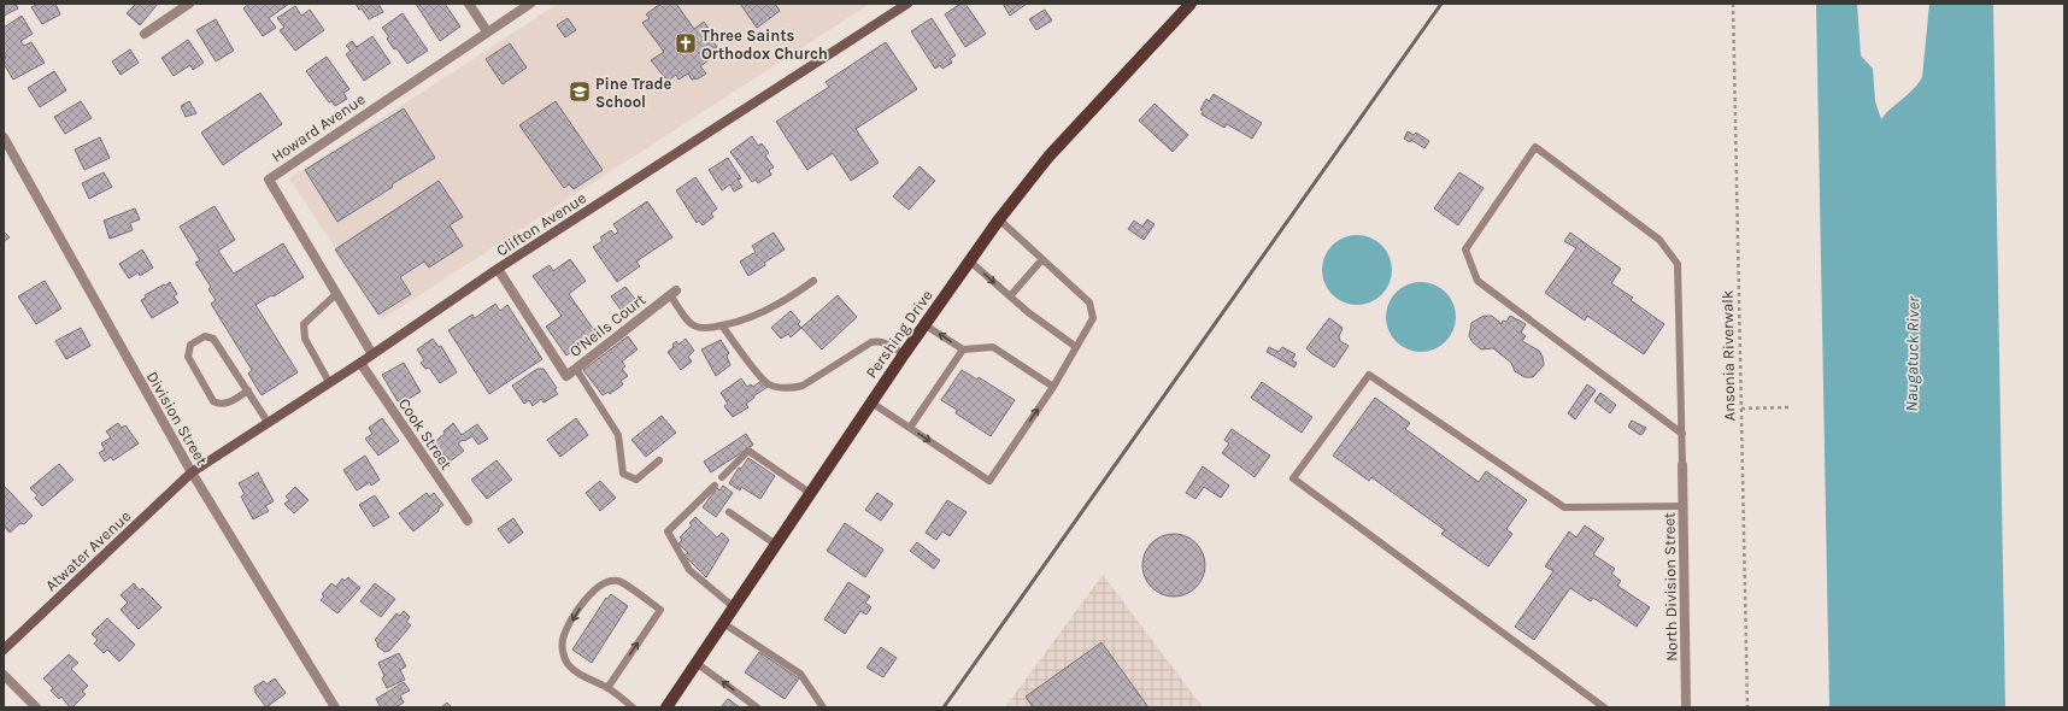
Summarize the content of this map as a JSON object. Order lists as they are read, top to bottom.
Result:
{
  "streets": {
    "main road": ["Clifton Avenue", "Pershing Drive", "Atwater Avenue"],
    "street": [
      "Howard Avenue",
      "O'Neils Court",
      "Division Street",
      "Cook Street",
      "North Division Street"
    ],
    "path": ["Ansonia Riverwalk"]
  },
  "crossings": [
    ["Howard Avenue", "Clifton Avenue"],
    ["Clifton Avenue", "O'Neils Court"],
    ["Clifton Avenue", "Division Street"],
    ["Clifton Avenue", "Cook Street"],
    ["Clifton Avenue", "Atwater Avenue"],
    ["Division Street", "Atwater Avenue"]
  ],
  "water": ["Naugatuck River"],
  "places": {
    "church": ["Three Saints Orthodox Church"],
    "school or university": ["Pine Trade School"]
  }
}
